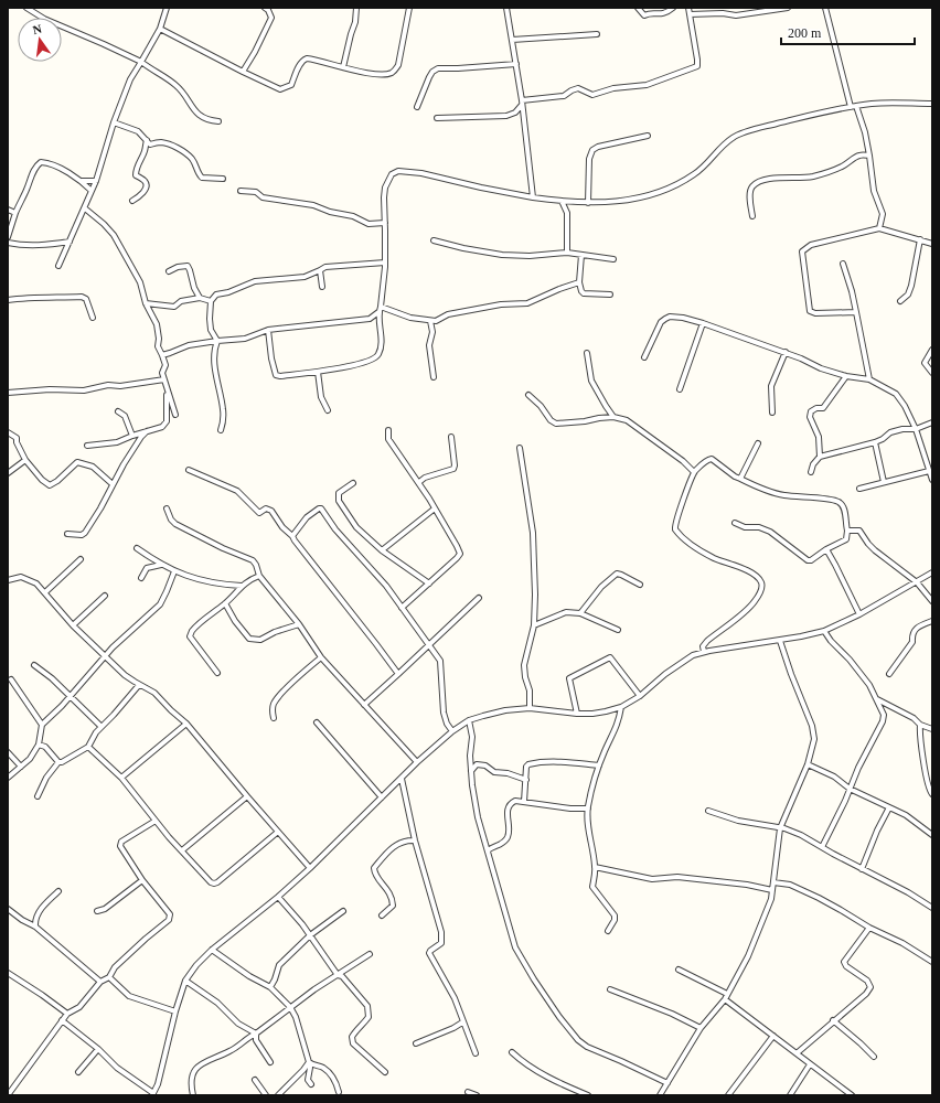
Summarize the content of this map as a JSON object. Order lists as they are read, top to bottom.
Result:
{
  "scale_bar": "200 m",
  "north": "top"
}
